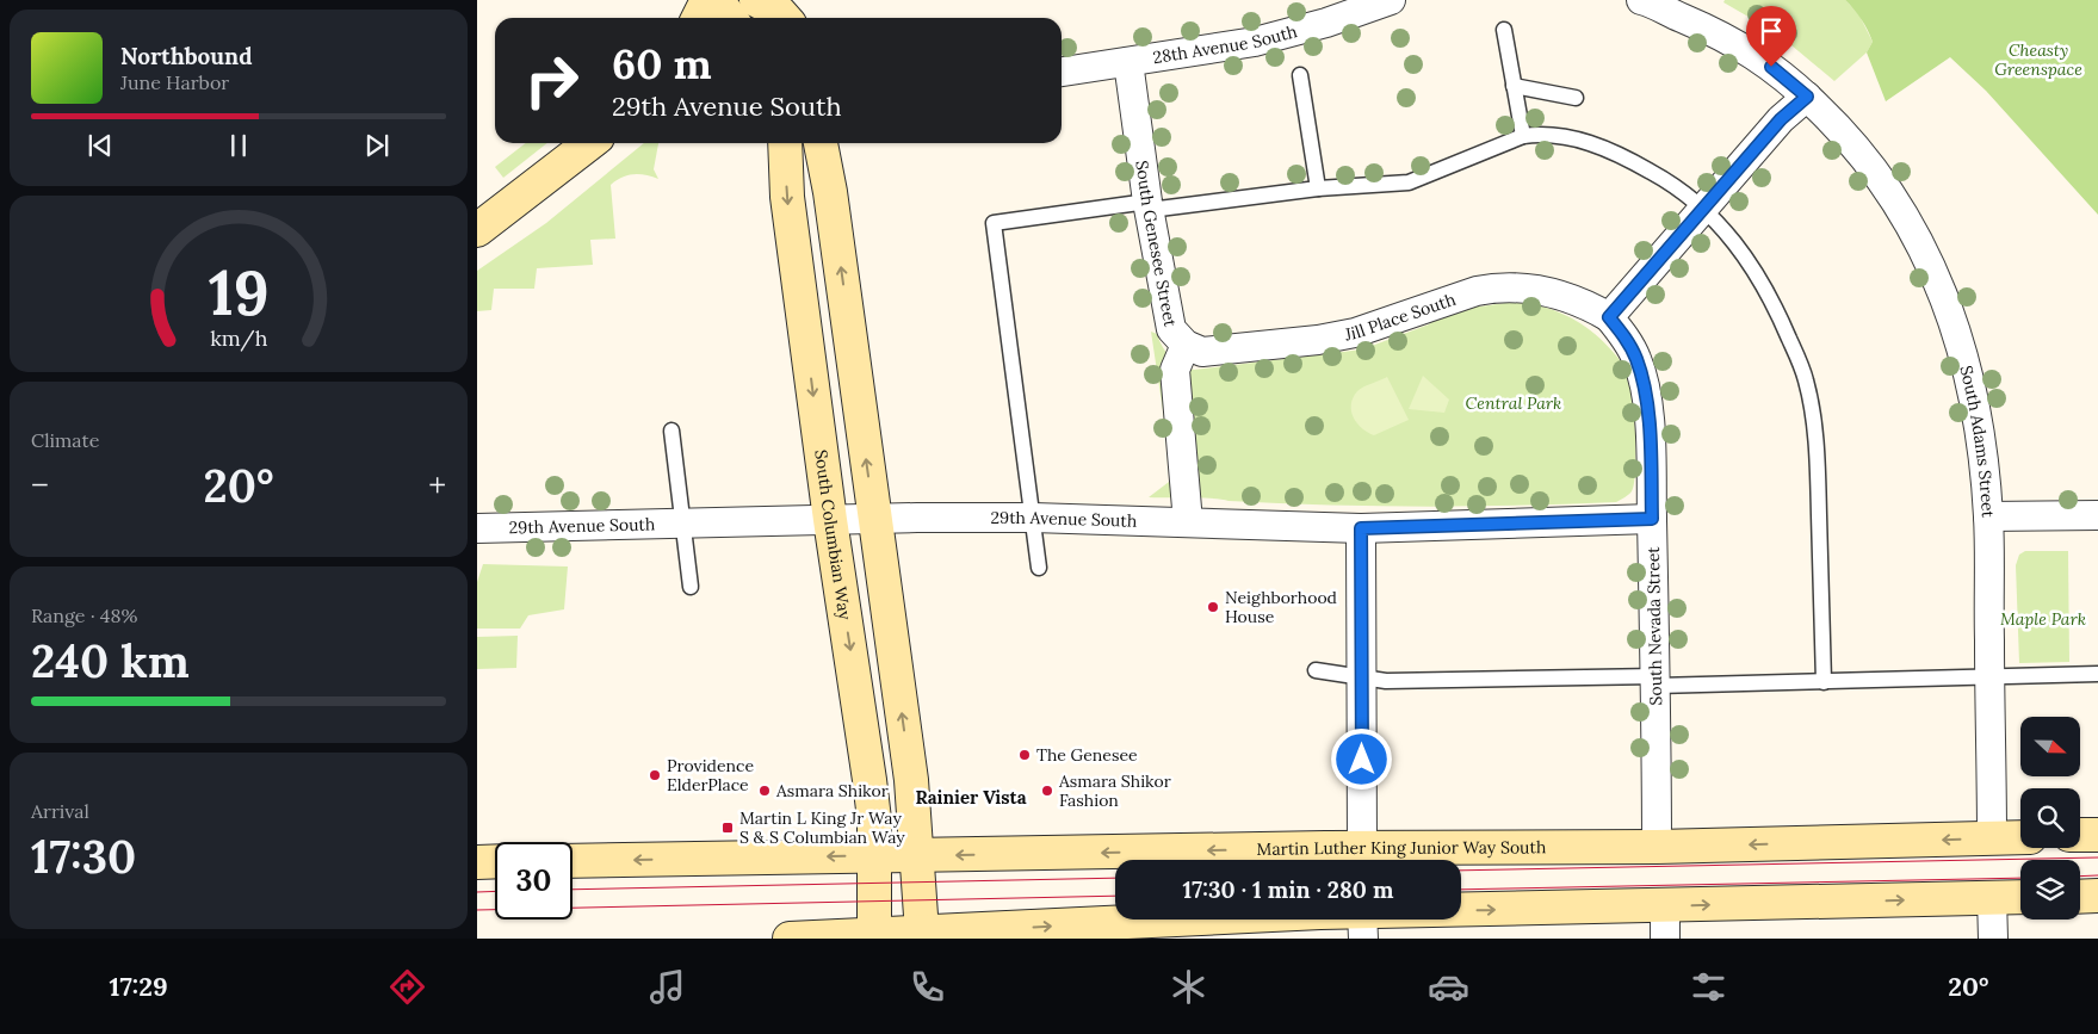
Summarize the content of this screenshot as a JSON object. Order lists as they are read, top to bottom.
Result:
{
  "streets": {
    "main road": ["South Columbian Way", "Martin Luther King Junior Way South"],
    "street": [
      "28th Avenue South",
      "South Genesee Street",
      "Jill Place South",
      "South Adams Street",
      "29th Avenue South",
      "South Nevada Street"
    ]
  },
  "crossings": [
    ["28th Avenue South", "South Genesee Street"],
    ["South Genesee Street", "Jill Place South"],
    ["South Genesee Street", "29th Avenue South"],
    ["Jill Place South", "South Nevada Street"],
    ["South Adams Street", "Martin Luther King Junior Way South"],
    ["29th Avenue South", "South Columbian Way"],
    ["29th Avenue South", "South Nevada Street"],
    ["South Columbian Way", "Martin Luther King Junior Way South"],
    ["South Nevada Street", "Martin Luther King Junior Way South"]
  ],
  "districts": ["Rainier Vista"],
  "parks": ["Cheasty Greenspace", "Central Park", "Maple Park"],
  "places": {
    "other": [
      "Neighborhood House",
      "The Genesee",
      "Providence ElderPlace",
      "Asmara Shikor",
      "Asmara Shikor Fashion"
    ],
    "transit": ["Martin L King Jr Way S & S Columbian Way"]
  },
  "north": "right",
  "page": {
    "turn": ["60 m", "29th Avenue South"],
    "song": ["Northbound", "June Harbor"],
    "tile": [
      "Climate",
      ["Range · 48%", "240 km"],
      ["Arrival", "17:30"]
    ],
    "heat": ["−", "20°", "+"],
    "limit": "30",
    "trip": "17:30 · 1 min · 280 m",
    "tabs": ["17:29", "20°"],
    "gauge": ["19", "km/h"]
  }
}
